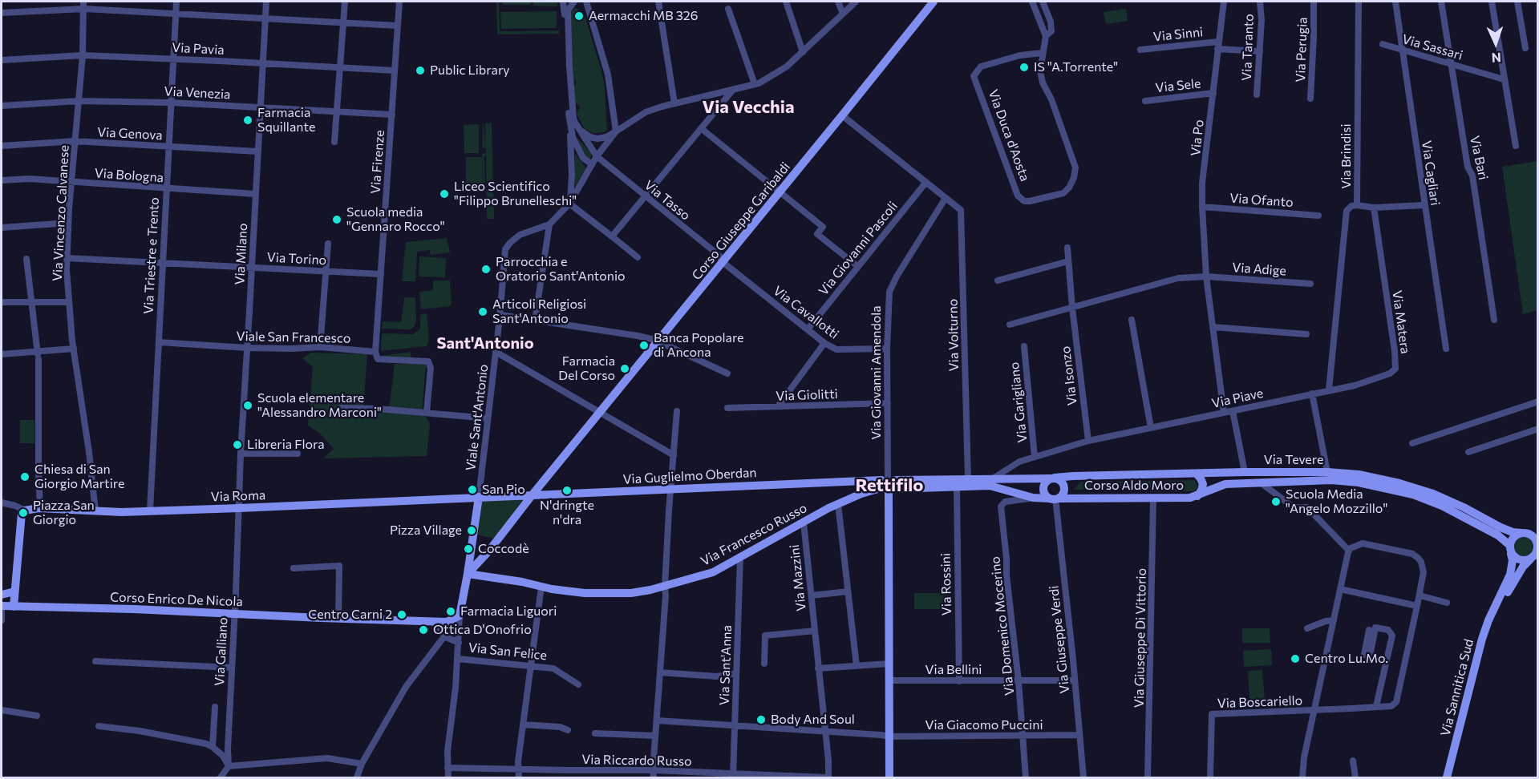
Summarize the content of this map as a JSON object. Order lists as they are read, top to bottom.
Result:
{
  "streets": {
    "street": [
      "Via Sinni",
      "Via Taranto",
      "Via Sassari",
      "Via Pavia",
      "Via Perugia",
      "Via Sele",
      "Via Venezia",
      "Via Genova",
      "Via Duca d'Aosta",
      "Via Po",
      "Via Brindisi",
      "Via Bari",
      "Via Firenze",
      "Via Cagliari",
      "Via Bologna",
      "Via Tasso",
      "Via Ofanto",
      "Via Vincenzo Calvanese",
      "Corso Giuseppe Garibaldi",
      "Via Giovanni Pascoli",
      "Via Milano",
      "Via Triestre e Trento",
      "Via Torino",
      "Via Adige",
      "Via Cavallotti",
      "Via Matera",
      "Via Volturno",
      "Viale San Francesco",
      "Via Giovanni Amendola",
      "Via Isonzo",
      "Via Giolitti",
      "Via Piave",
      "Via Garigliano",
      "Viale Sant'Antonio",
      "Via Tevere",
      "Via Guglielmo Oberdan",
      "Corso Aldo Moro",
      "Via Roma",
      "Via Francesco Russo",
      "Via Mazzini",
      "Via Rossini",
      "Corso Enrico De Nicola",
      "Via Domenico Mocerino",
      "Via Giuseppe Di Vittorio",
      "Via Giuseppe Verdi",
      "Via Galliano",
      "Via San Felice",
      "Via Sant'Anna",
      "Via Bellini",
      "Via Sannitica Sud",
      "Via Boscariello",
      "Via Giacomo Puccini",
      "Via Riccardo Russo"
    ]
  },
  "crossings": [
    ["Via Sinni", "Via Taranto"],
    ["Via Sinni", "Via Po"],
    ["Via Sassari", "Via Bari"],
    ["Via Sassari", "Via Cagliari"],
    ["Via Pavia", "Via Firenze"],
    ["Via Pavia", "Via Vincenzo Calvanese"],
    ["Via Pavia", "Via Milano"],
    ["Via Pavia", "Via Triestre e Trento"],
    ["Via Sele", "Via Po"],
    ["Via Venezia", "Via Firenze"],
    ["Via Venezia", "Via Vincenzo Calvanese"],
    ["Via Venezia", "Via Milano"],
    ["Via Venezia", "Via Triestre e Trento"],
    ["Via Genova", "Via Vincenzo Calvanese"],
    ["Via Genova", "Via Milano"],
    ["Via Genova", "Via Triestre e Trento"],
    ["Via Po", "Via Ofanto"],
    ["Via Po", "Via Adige"],
    ["Via Po", "Via Piave"],
    ["Via Brindisi", "Via Matera"],
    ["Via Brindisi", "Via Piave"],
    ["Via Firenze", "Via Torino"],
    ["Via Firenze", "Viale San Francesco"],
    ["Via Bologna", "Via Vincenzo Calvanese"],
    ["Via Bologna", "Via Milano"],
    ["Via Bologna", "Via Triestre e Trento"],
    ["Via Tasso", "Corso Giuseppe Garibaldi"],
    ["Via Tasso", "Via Cavallotti"],
    ["Via Tasso", "Viale Sant'Antonio"],
    ["Via Vincenzo Calvanese", "Via Torino"],
    ["Via Vincenzo Calvanese", "Via Roma"],
    ["Corso Giuseppe Garibaldi", "Via Cavallotti"],
    ["Corso Giuseppe Garibaldi", "Via Volturno"],
    ["Corso Giuseppe Garibaldi", "Via Guglielmo Oberdan"],
    ["Corso Giuseppe Garibaldi", "Via Francesco Russo"],
    ["Corso Giuseppe Garibaldi", "Via San Felice"],
    ["Via Giovanni Pascoli", "Via Cavallotti"],
    ["Via Giovanni Pascoli", "Via Volturno"],
    ["Via Milano", "Via Torino"],
    ["Via Milano", "Viale San Francesco"],
    ["Via Milano", "Via Roma"],
    ["Via Milano", "Via Galliano"],
    ["Via Triestre e Trento", "Via Torino"],
    ["Via Triestre e Trento", "Viale San Francesco"],
    ["Via Triestre e Trento", "Via Roma"],
    ["Via Cavallotti", "Via Giovanni Amendola"],
    ["Via Matera", "Via Piave"],
    ["Via Volturno", "Via Giovanni Amendola"],
    ["Via Giovanni Amendola", "Via Giolitti"],
    ["Via Giovanni Amendola", "Via Guglielmo Oberdan"],
    ["Via Giovanni Amendola", "Corso Aldo Moro"],
    ["Via Giovanni Amendola", "Via Francesco Russo"],
    ["Via Giovanni Amendola", "Via Bellini"],
    ["Via Giovanni Amendola", "Via Giacomo Puccini"],
    ["Via Isonzo", "Via Piave"],
    ["Via Piave", "Via Garigliano"],
    ["Via Piave", "Via Tevere"],
    ["Viale Sant'Antonio", "Via Guglielmo Oberdan"],
    ["Viale Sant'Antonio", "Via Roma"],
    ["Viale Sant'Antonio", "Via San Felice"],
    ["Via Tevere", "Corso Aldo Moro"],
    ["Via Tevere", "Via Giuseppe Verdi"],
    ["Via Tevere", "Via Sannitica Sud"],
    ["Via Guglielmo Oberdan", "Corso Aldo Moro"],
    ["Via Guglielmo Oberdan", "Via Roma"],
    ["Via Guglielmo Oberdan", "Via Francesco Russo"],
    ["Via Guglielmo Oberdan", "Via San Felice"],
    ["Corso Aldo Moro", "Via Francesco Russo"],
    ["Corso Aldo Moro", "Via Rossini"],
    ["Corso Aldo Moro", "Via Domenico Mocerino"],
    ["Corso Aldo Moro", "Via Giuseppe Di Vittorio"],
    ["Corso Aldo Moro", "Via Giuseppe Verdi"],
    ["Corso Aldo Moro", "Via Sannitica Sud"],
    ["Via Roma", "Via Galliano"],
    ["Via Roma", "Via San Felice"],
    ["Via Francesco Russo", "Via Mazzini"],
    ["Via Francesco Russo", "Via San Felice"],
    ["Via Francesco Russo", "Via Sant'Anna"],
    ["Via Mazzini", "Via Giacomo Puccini"],
    ["Via Mazzini", "Via Riccardo Russo"],
    ["Via Rossini", "Via Bellini"],
    ["Corso Enrico De Nicola", "Via Galliano"],
    ["Corso Enrico De Nicola", "Via San Felice"],
    ["Via Domenico Mocerino", "Via Bellini"],
    ["Via Domenico Mocerino", "Via Giacomo Puccini"],
    ["Via Giuseppe Verdi", "Via Bellini"],
    ["Via Giuseppe Verdi", "Via Giacomo Puccini"],
    ["Via San Felice", "Via Riccardo Russo"],
    ["Via Sant'Anna", "Via Giacomo Puccini"],
    ["Via Sant'Anna", "Via Riccardo Russo"]
  ],
  "districts": ["Via Vecchia", "Sant'Antonio", "Rettifilo"],
  "places": [
    "Aermacchi MB 326",
    "IS \"A.Torrente\"",
    "Public Library",
    "Farmacia Squillante",
    "Liceo Scientifico \"Filippo Brunelleschi\"",
    "Scuola media \"Gennaro Rocco\"",
    "Parrocchia e Oratorio Sant'Antonio",
    "Articoli Religiosi Sant'Antonio",
    "Banca Popolare di Ancona",
    "Farmacia Del Corso",
    "Scuola elementare \"Alessandro Marconi\"",
    "Libreria Flora",
    "Chiesa di San Giorgio Martire",
    "San Pio",
    "N'dringte n'dra",
    "Scuola Media \"Angelo Mozzillo\"",
    "Piazza San Giorgio",
    "Pizza Village",
    "Coccodè",
    "Farmacia Liguori",
    "Centro Carni 2",
    "Ottica D'Onofrio",
    "Centro Lu.Mo.",
    "Body And Soul"
  ],
  "north": "bottom"
}
